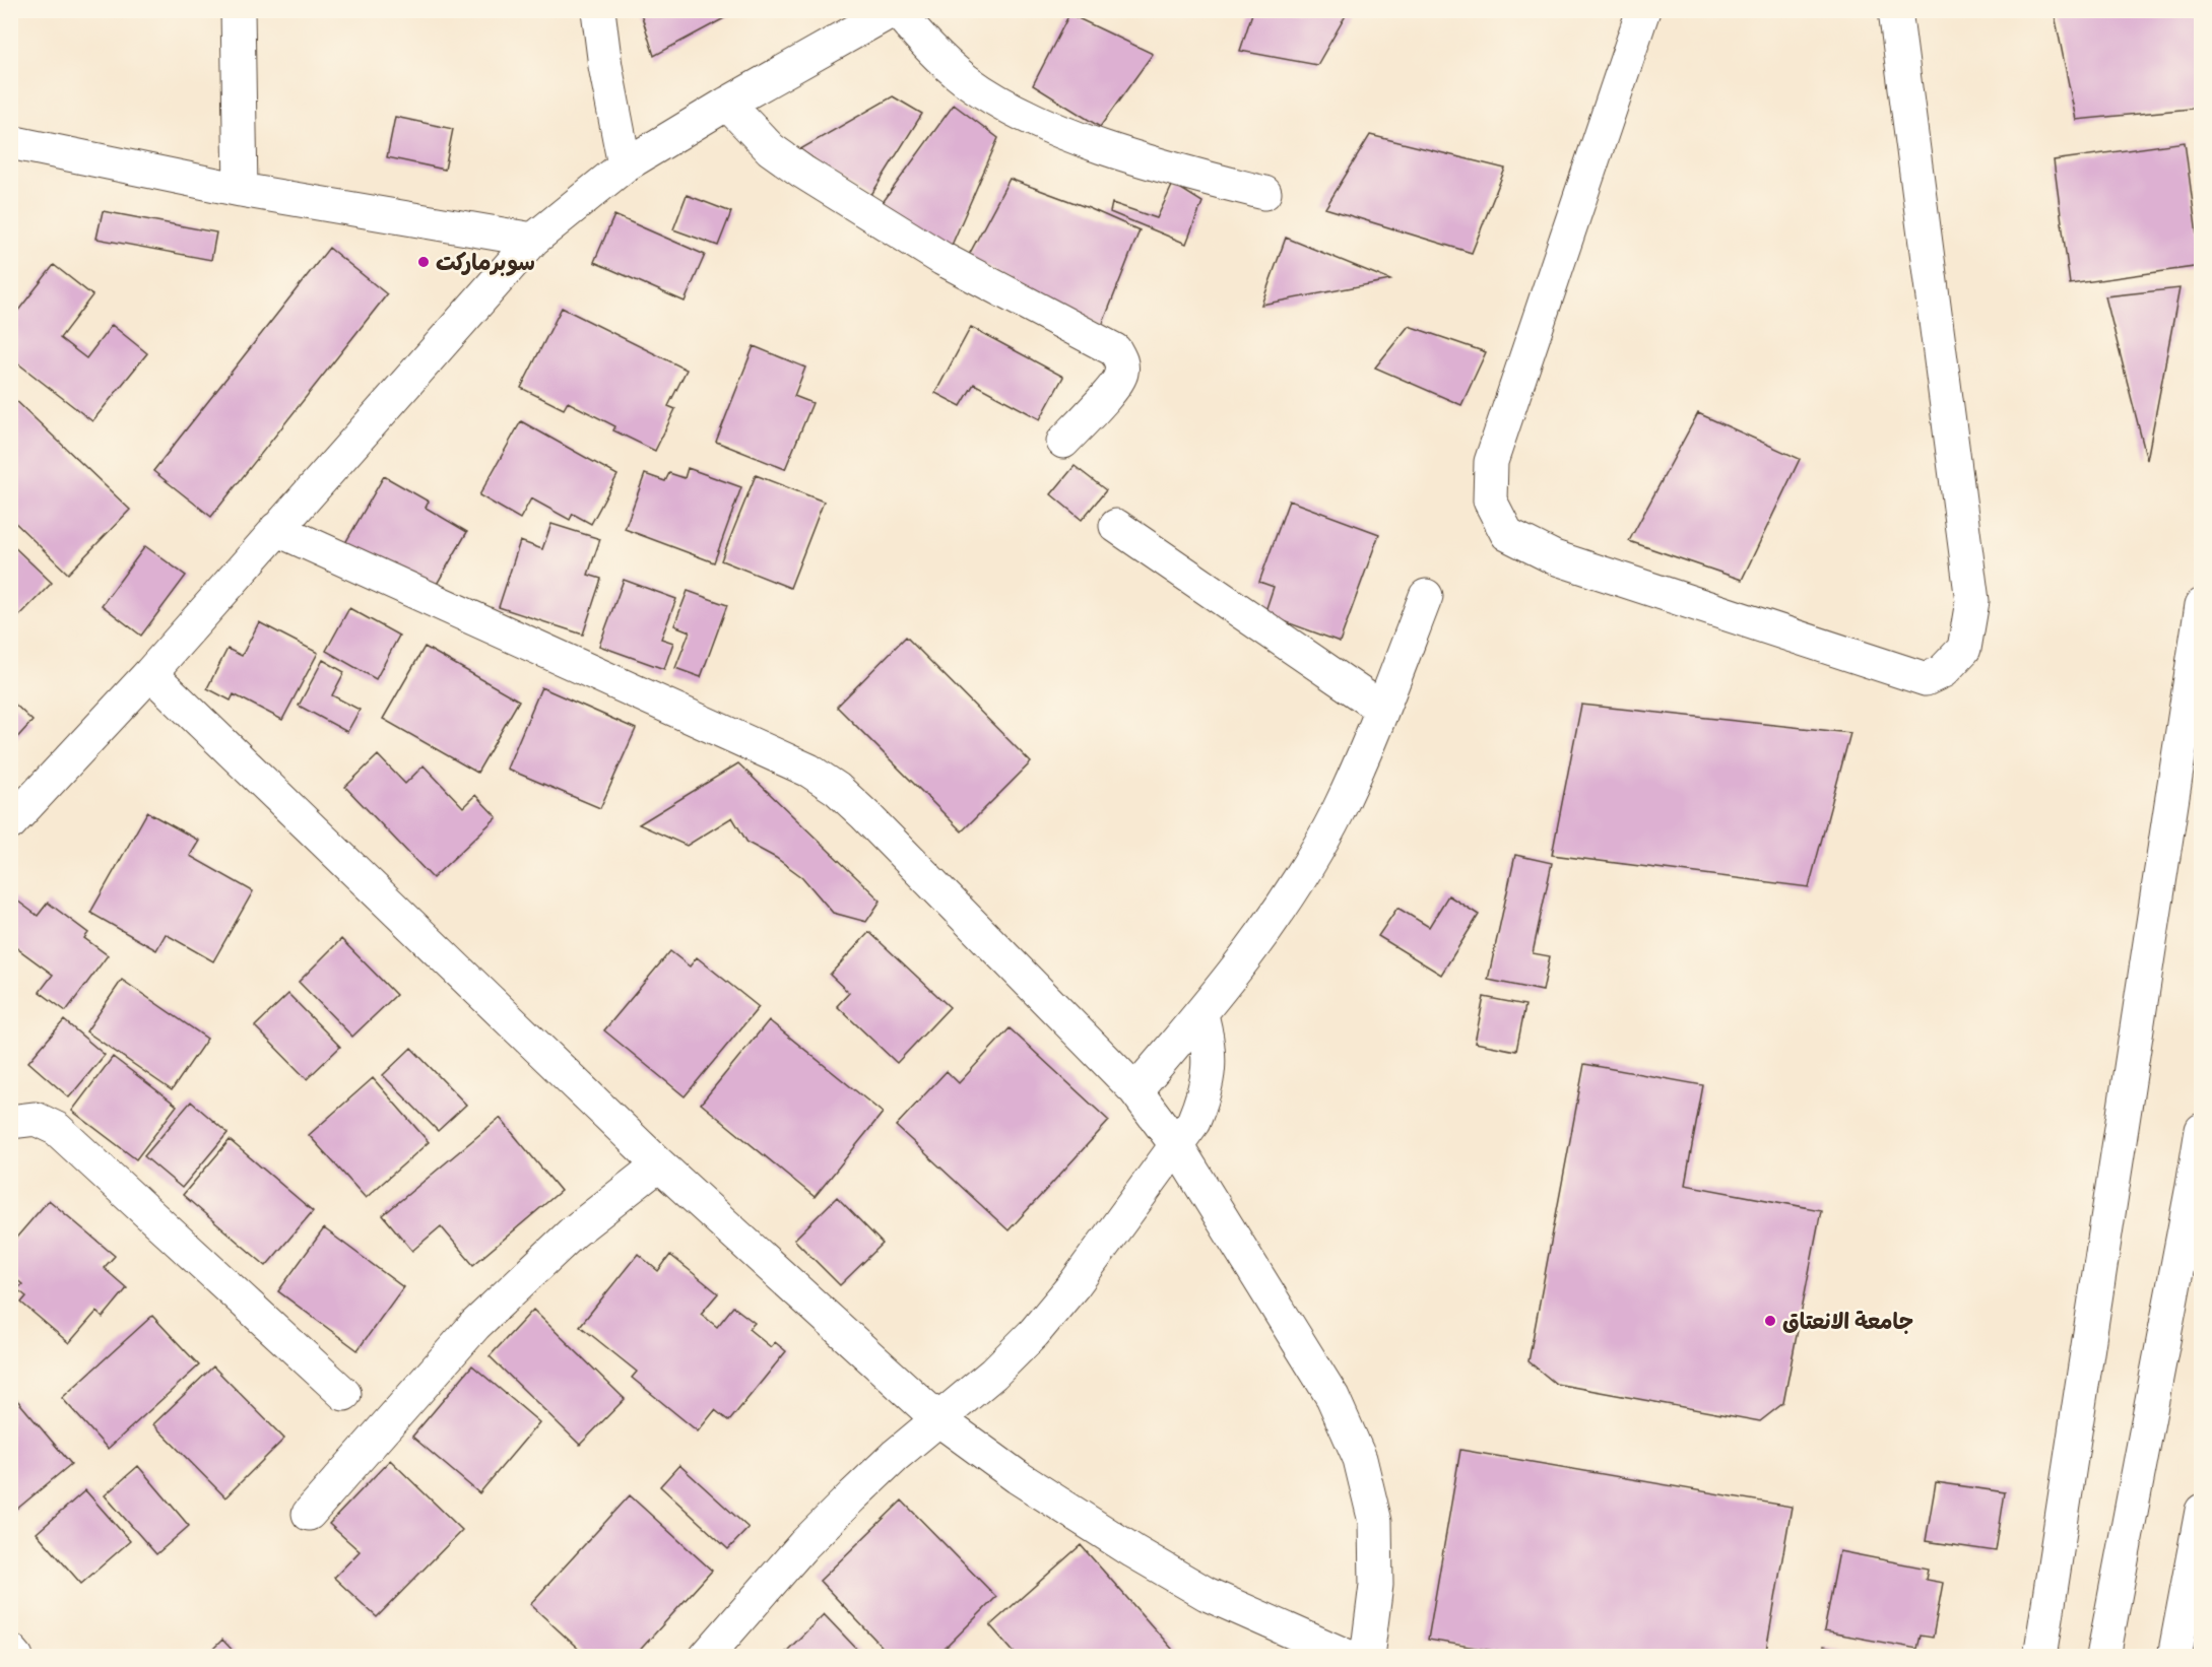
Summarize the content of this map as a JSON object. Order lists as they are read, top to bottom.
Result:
{
  "places": ["سوبرماركت", "جامعة الانعتاق"]
}
